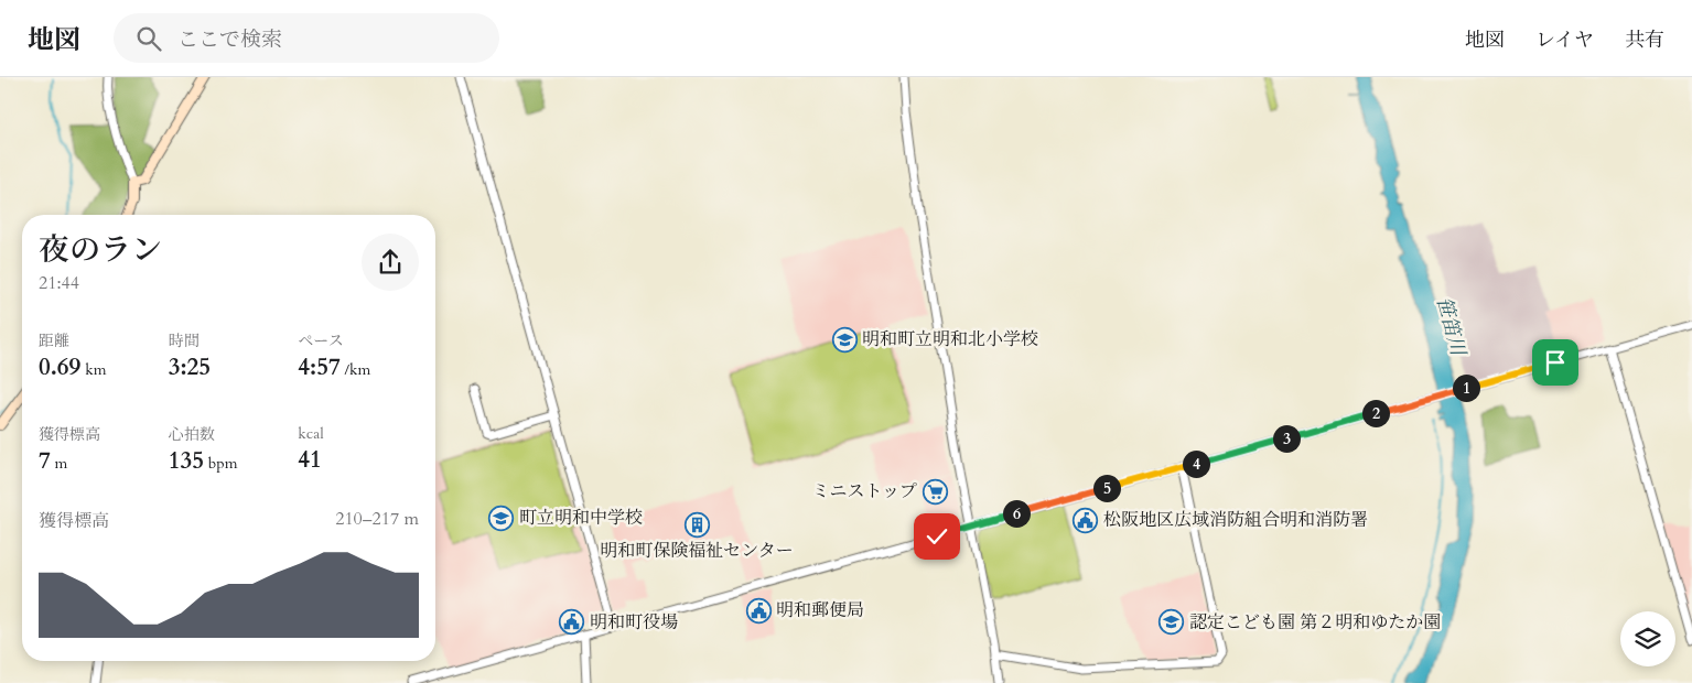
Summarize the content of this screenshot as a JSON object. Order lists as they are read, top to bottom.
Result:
{
  "water": ["笹笛川"],
  "places": {
    "school or university": ["明和町立明和北小学校", "町立明和中学校", "認定こども園 第２明和ゆたか園"],
    "supermarket": ["ミニストップ"],
    "public building": ["松阪地区広域消防組合明和消防署", "明和郵便局", "明和町役場"],
    "building": ["明和町保険福祉センター"]
  },
  "page": {
    "header": "地図",
    "search": "ここで検索",
    "nav": ["地図", "レイヤ", "共有"],
    "heading": ["夜のラン", "21:44"],
    "stats": [
      ["距離", "0.69 km"],
      ["時間", "3:25"],
      ["ペース", "4:57 /km"],
      ["獲得標高", "7 m"],
      ["心拍数", "135 bpm"],
      ["kcal", "41"]
    ],
    "pins": [
      "1",
      "2",
      "3",
      "4",
      "5",
      "6"
    ],
    "chart": ["獲得標高", "210–217 m"]
  }
}
